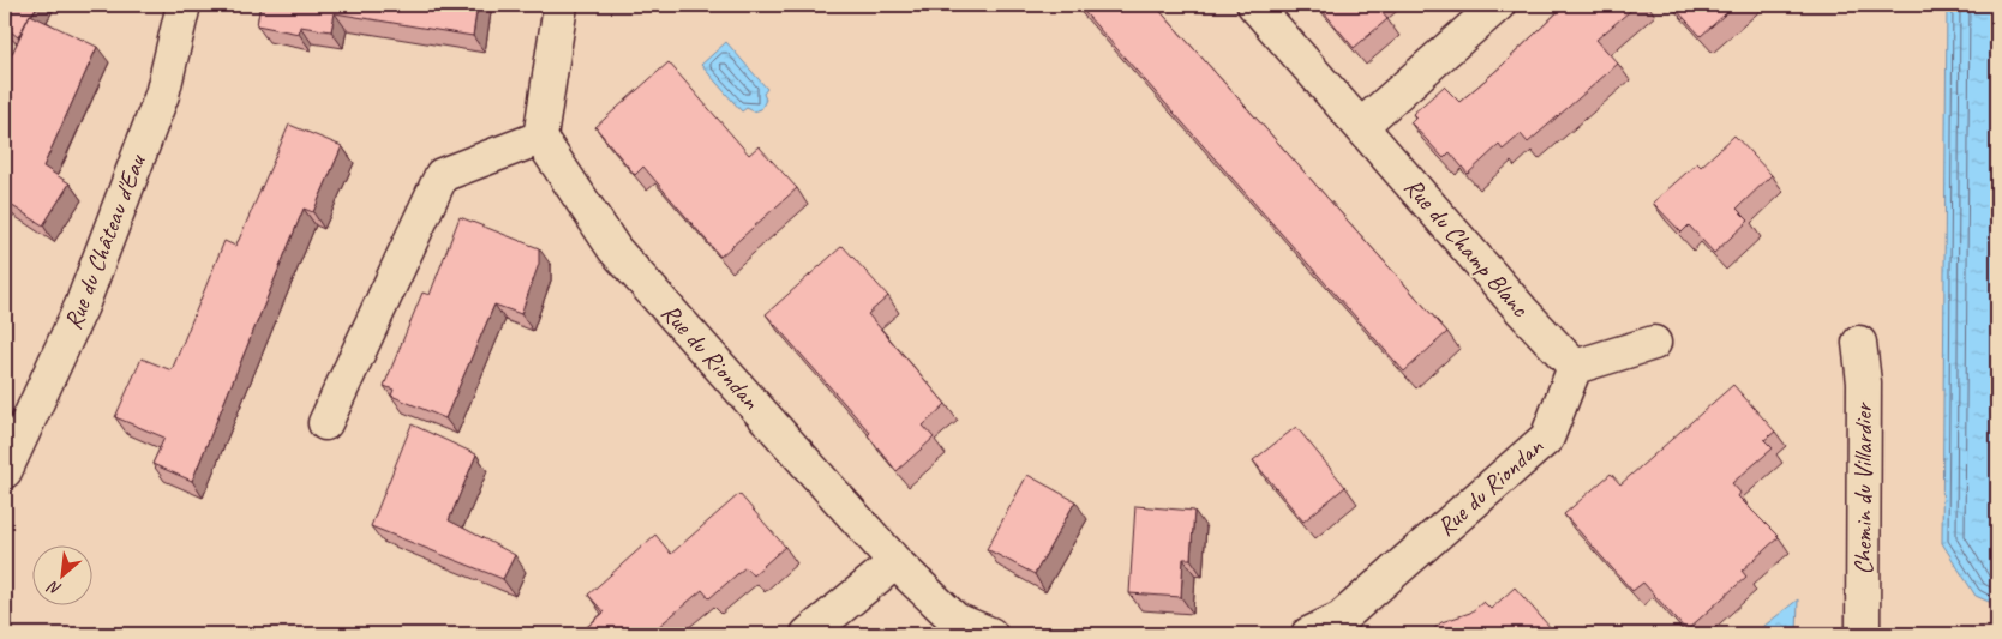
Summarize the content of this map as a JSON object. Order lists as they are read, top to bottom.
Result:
{
  "streets": {
    "street": [
      "Rue du Château d'Eau",
      "Rue du Champ Blanc",
      "Rue du Riondan",
      "Chemin du Villardier"
    ]
  },
  "crossings": [
    ["Rue du Champ Blanc", "Rue du Riondan"]
  ],
  "north": "bottom left"
}
